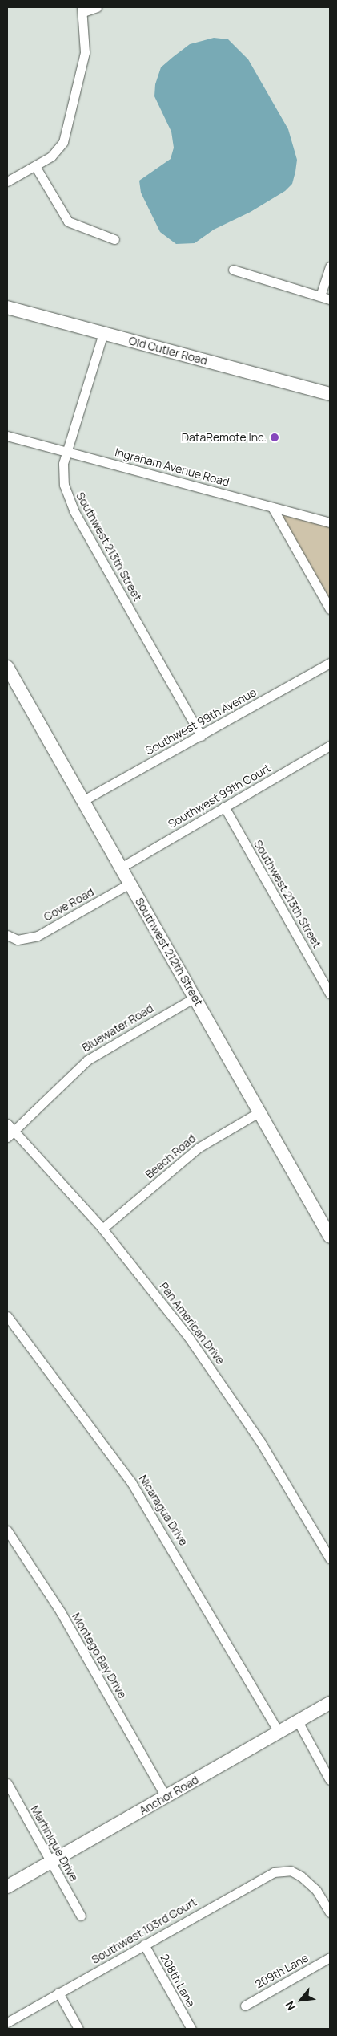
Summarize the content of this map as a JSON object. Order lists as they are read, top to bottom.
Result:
{
  "streets": {
    "street": [
      "Old Cutler Road",
      "Ingraham Avenue Road",
      "Southwest 213th Street",
      "Southwest 99th Avenue",
      "Southwest 99th Court",
      "Cove Road",
      "Southwest 212th Street",
      "Bluewater Road",
      "Beach Road",
      "Pan American Drive",
      "Nicaragua Drive",
      "Montego Bay Drive",
      "Anchor Road",
      "Martinique Drive",
      "Southwest 103rd Court",
      "209th Lane",
      "208th Lane"
    ]
  },
  "crossings": [
    ["Old Cutler Road", "Southwest 213th Street"],
    ["Ingraham Avenue Road", "Southwest 213th Street"],
    ["Southwest 213th Street", "Southwest 99th Avenue"],
    ["Southwest 213th Street", "Southwest 99th Court"],
    ["Southwest 99th Avenue", "Southwest 212th Street"],
    ["Southwest 99th Court", "Southwest 212th Street"],
    ["Cove Road", "Southwest 212th Street"],
    ["Southwest 212th Street", "Bluewater Road"],
    ["Southwest 212th Street", "Beach Road"],
    ["Bluewater Road", "Pan American Drive"],
    ["Beach Road", "Pan American Drive"],
    ["Nicaragua Drive", "Anchor Road"],
    ["Montego Bay Drive", "Anchor Road"],
    ["Anchor Road", "Martinique Drive"],
    ["Southwest 103rd Court", "208th Lane"]
  ],
  "places": ["DataRemote Inc."],
  "north": "bottom left"
}
